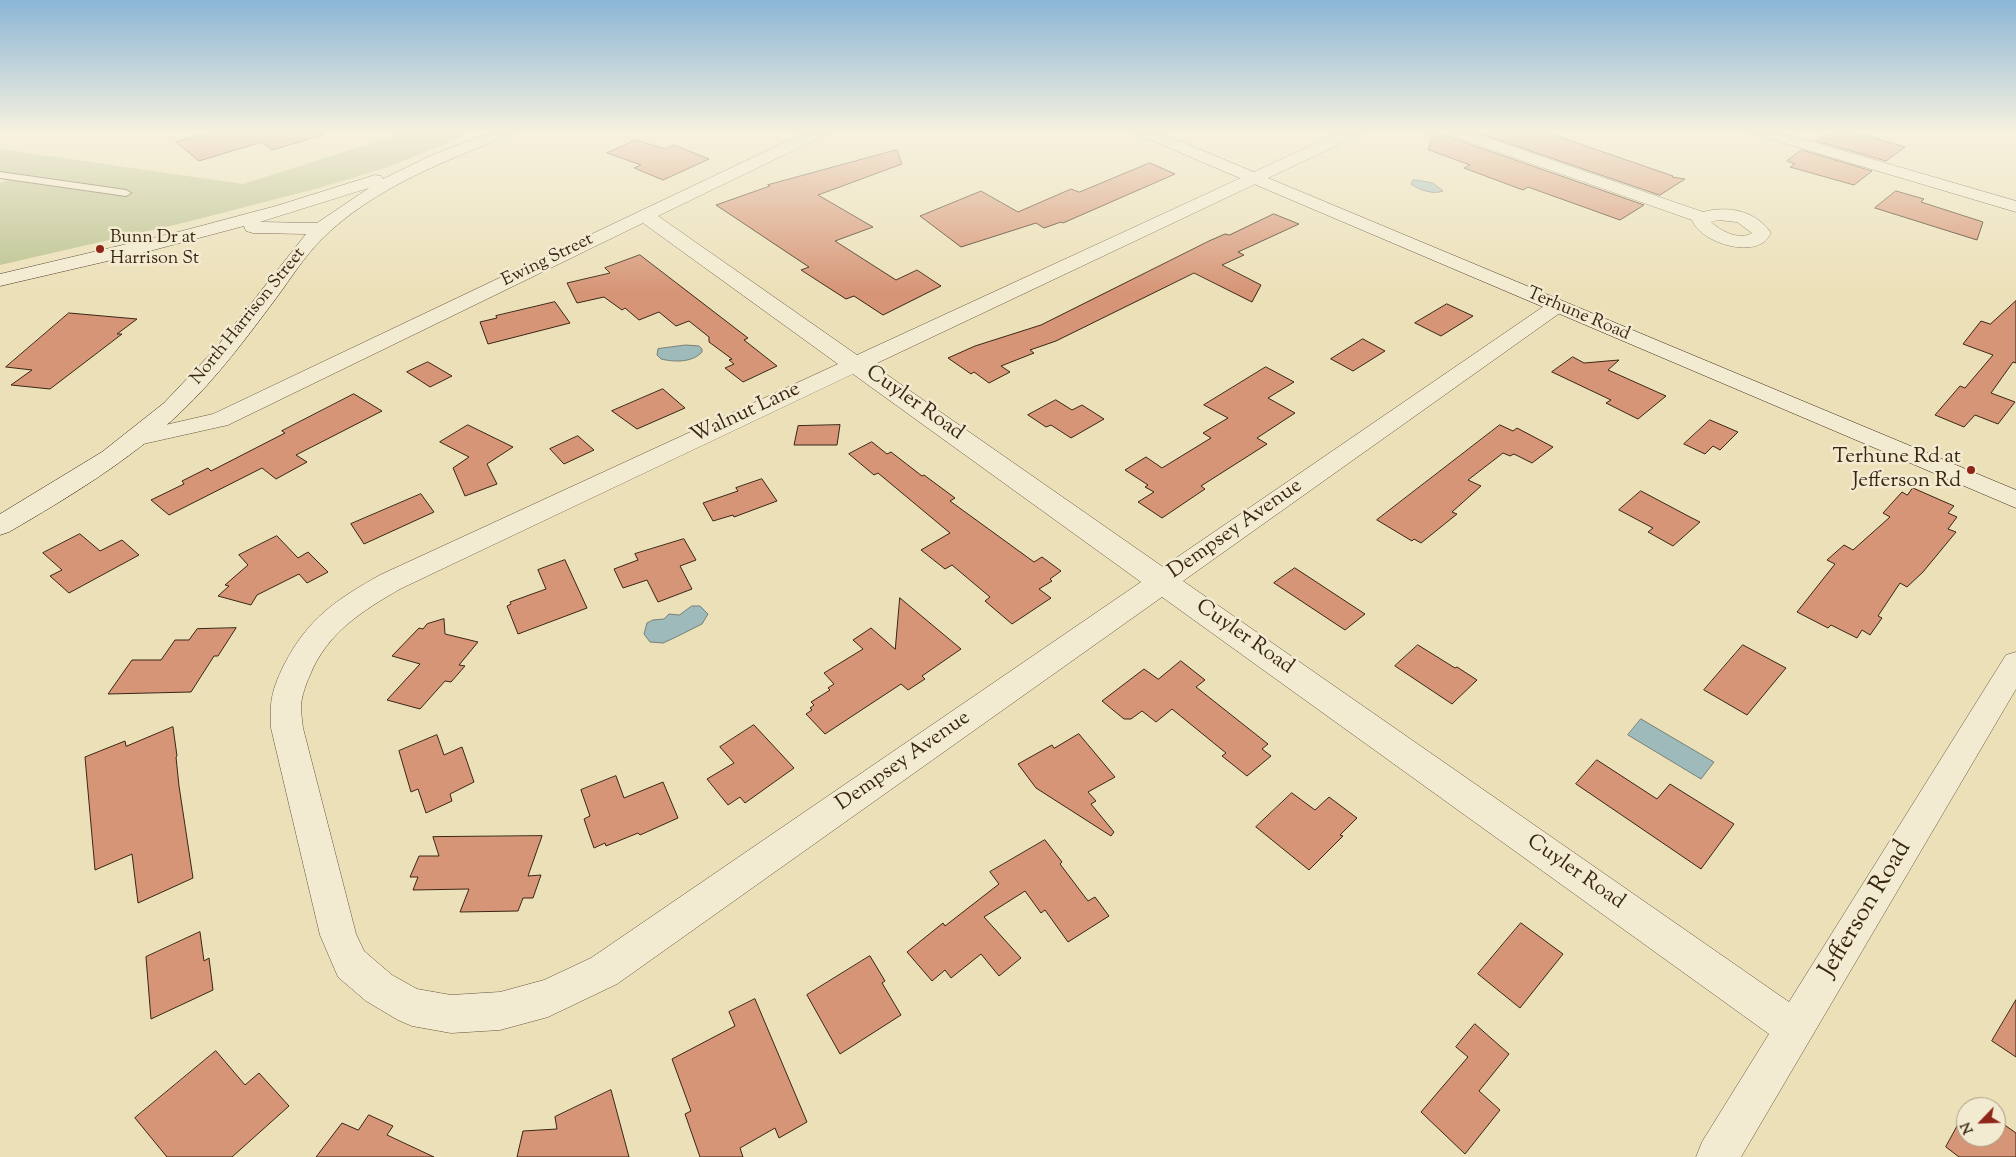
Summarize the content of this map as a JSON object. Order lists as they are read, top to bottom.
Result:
{
  "streets": {
    "street": [
      "Ewing Street",
      "Terhune Road",
      "North Harrison Street",
      "Cuyler Road",
      "Walnut Lane",
      "Dempsey Avenue",
      "Jefferson Road"
    ]
  },
  "crossings": [
    ["Ewing Street", "North Harrison Street"],
    ["Ewing Street", "Cuyler Road"],
    ["Terhune Road", "Dempsey Avenue"],
    ["Cuyler Road", "Walnut Lane"],
    ["Cuyler Road", "Dempsey Avenue"],
    ["Cuyler Road", "Jefferson Road"],
    ["Walnut Lane", "Dempsey Avenue"]
  ],
  "places": ["Bunn Dr at Harrison St", "Terhune Rd at Jefferson Rd"],
  "north": "bottom left"
}
